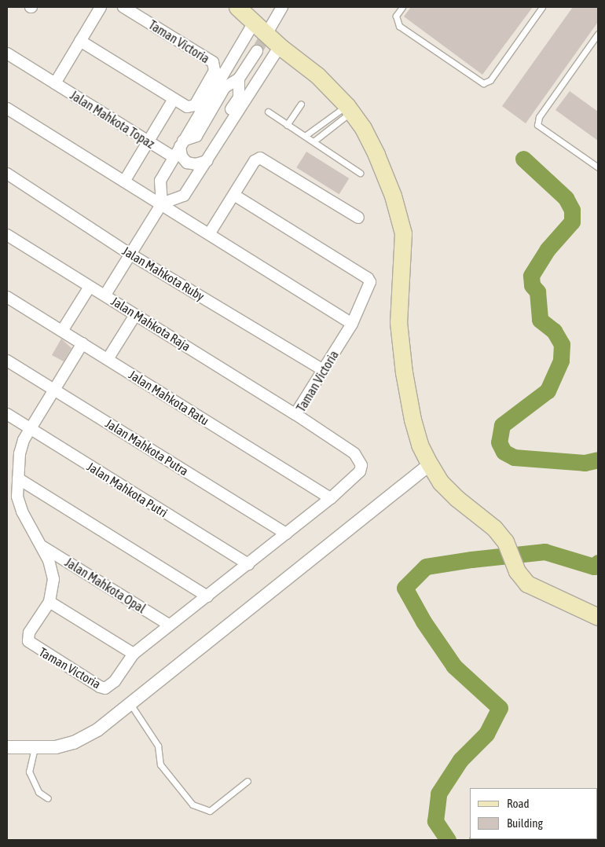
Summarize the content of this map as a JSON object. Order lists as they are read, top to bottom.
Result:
{
  "streets": {
    "street": [
      "Taman Victoria",
      "Jalan Mahkota Topaz",
      "Jalan Mahkota Ruby",
      "Jalan Mahkota Raja",
      "Jalan Mahkota Ratu",
      "Jalan Mahkota Putra",
      "Jalan Mahkota Putri",
      "Jalan Mahkota Opal"
    ]
  },
  "crossings": [
    ["Taman Victoria", "Jalan Mahkota Ruby"],
    ["Taman Victoria", "Jalan Mahkota Raja"],
    ["Taman Victoria", "Jalan Mahkota Ratu"],
    ["Taman Victoria", "Jalan Mahkota Putra"],
    ["Taman Victoria", "Jalan Mahkota Putri"],
    ["Taman Victoria", "Jalan Mahkota Opal"]
  ],
  "legend": ["Road", "Building"]
}
